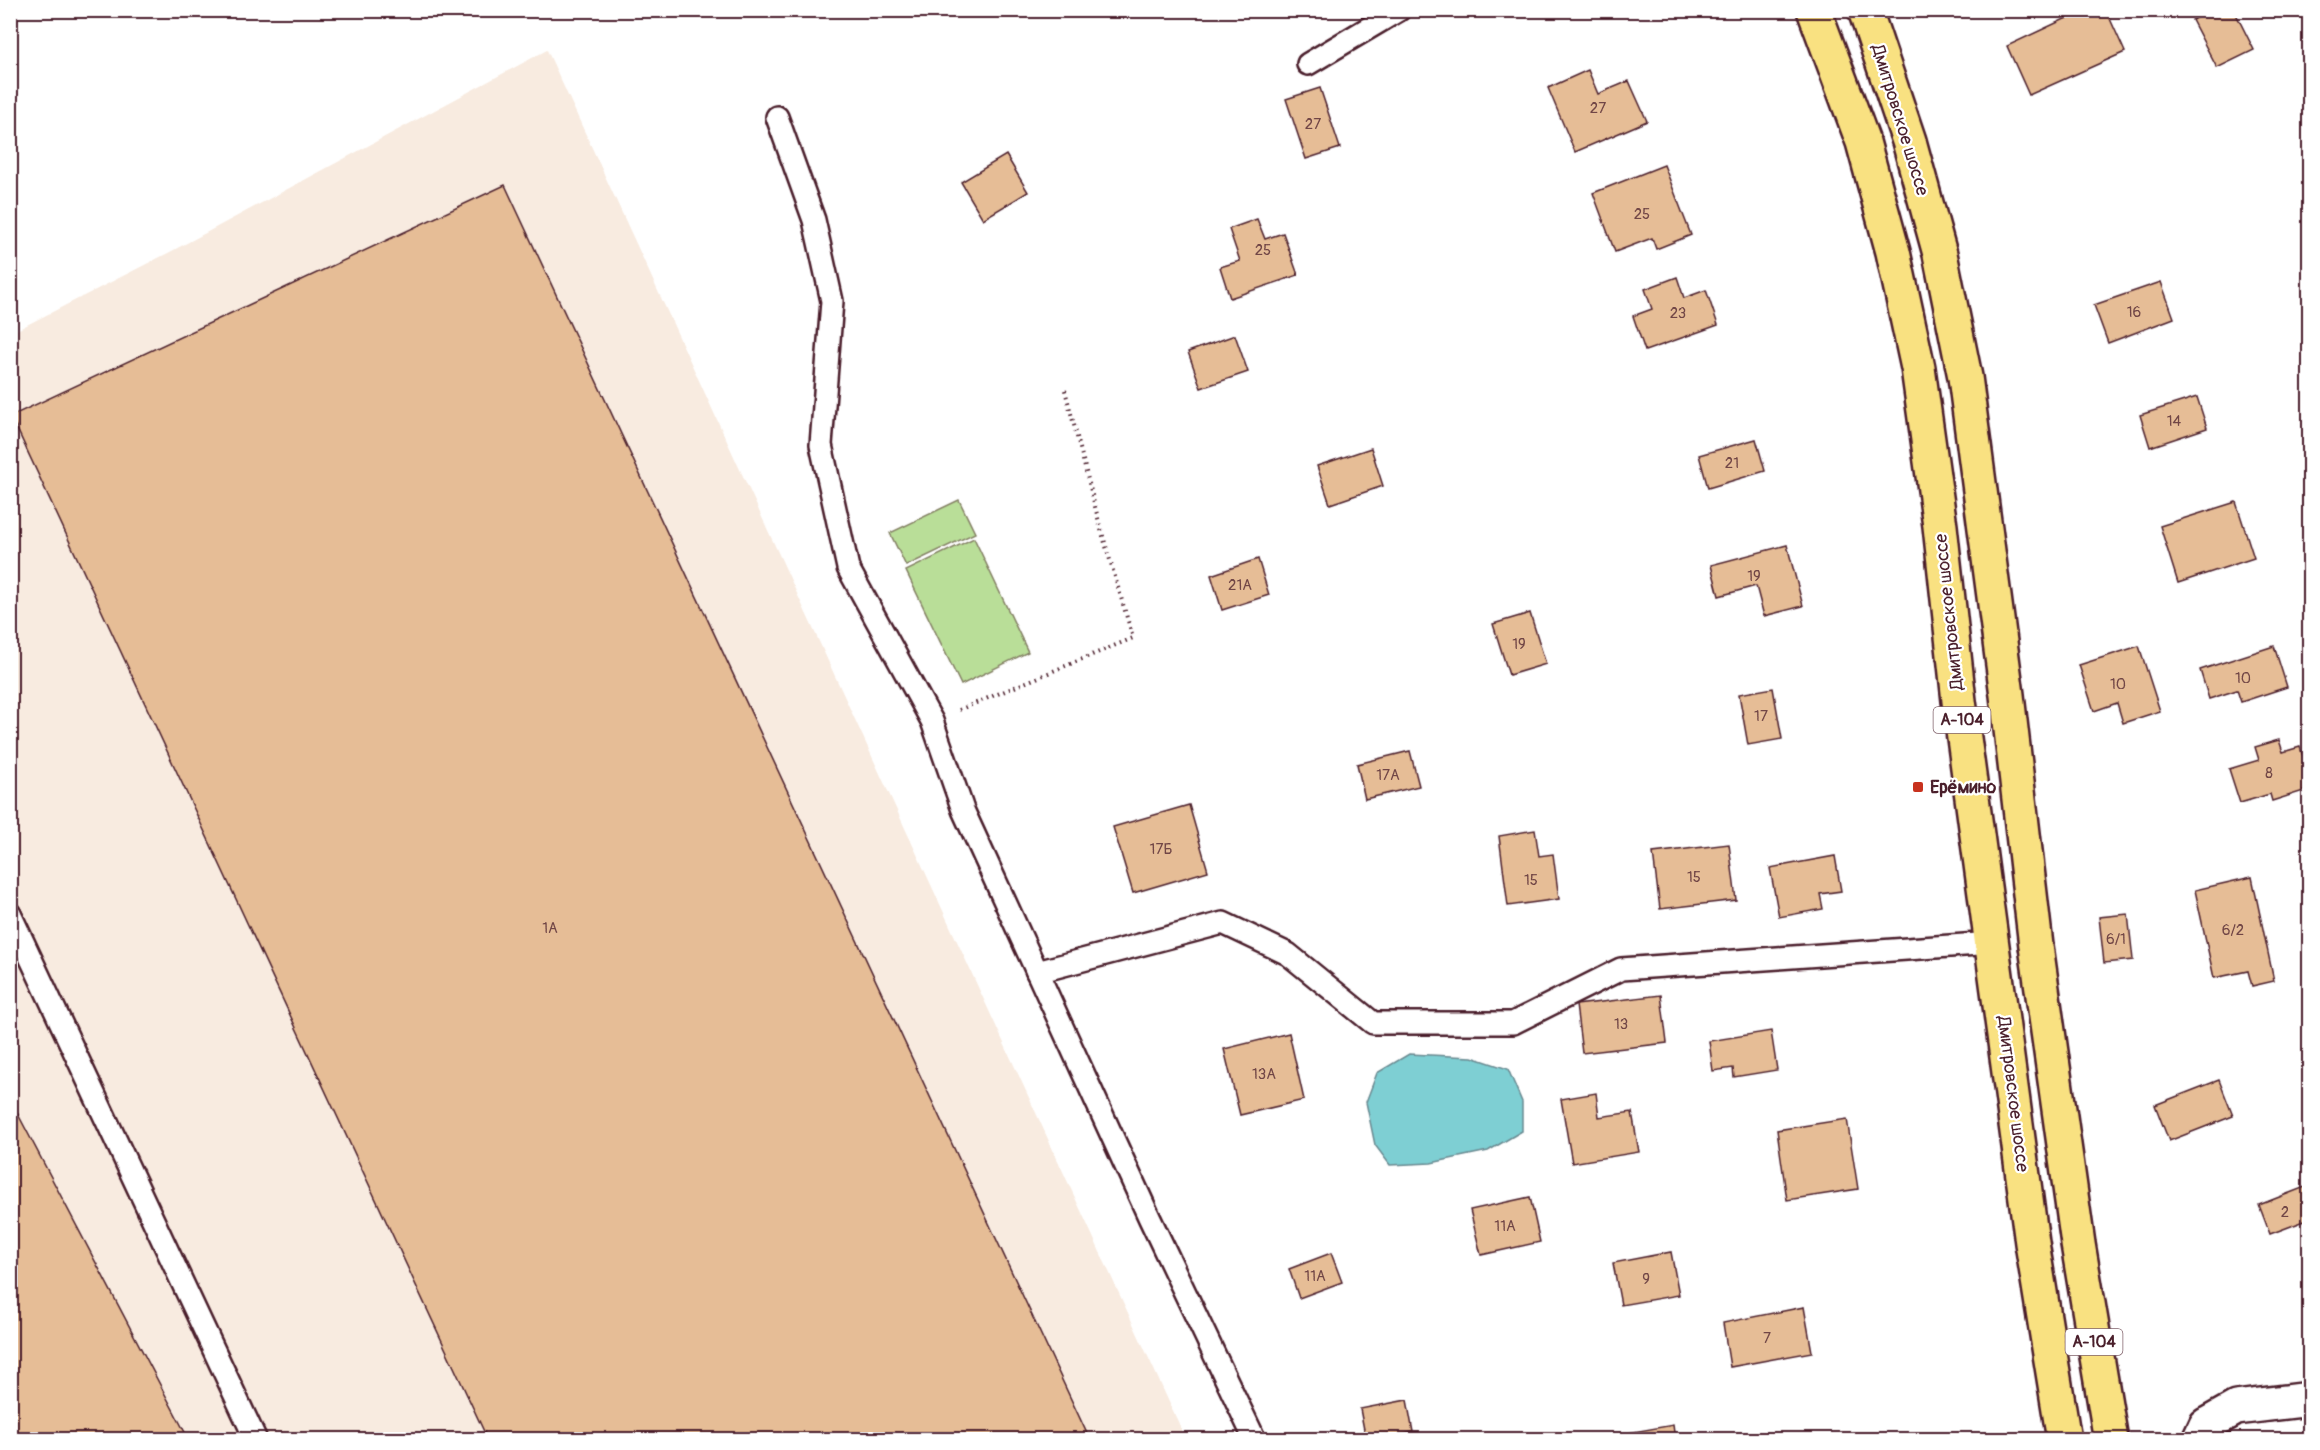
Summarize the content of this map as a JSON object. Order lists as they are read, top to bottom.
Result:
{
  "streets": {
    "highway": ["Дмитровское шоссе", "А-104"]
  },
  "places": {
    "transit": ["Ерёмино"]
  },
  "house_numbers": [
    "27",
    "27",
    "25",
    "25",
    "16",
    "23",
    "14",
    "21",
    "19",
    "21А",
    "19",
    "10",
    "10",
    "17",
    "8",
    "17А",
    "17Б",
    "15",
    "15",
    "1А",
    "6/2",
    "6/1",
    "13",
    "13А",
    "2",
    "11А",
    "11А",
    "9",
    "7"
  ]
}
